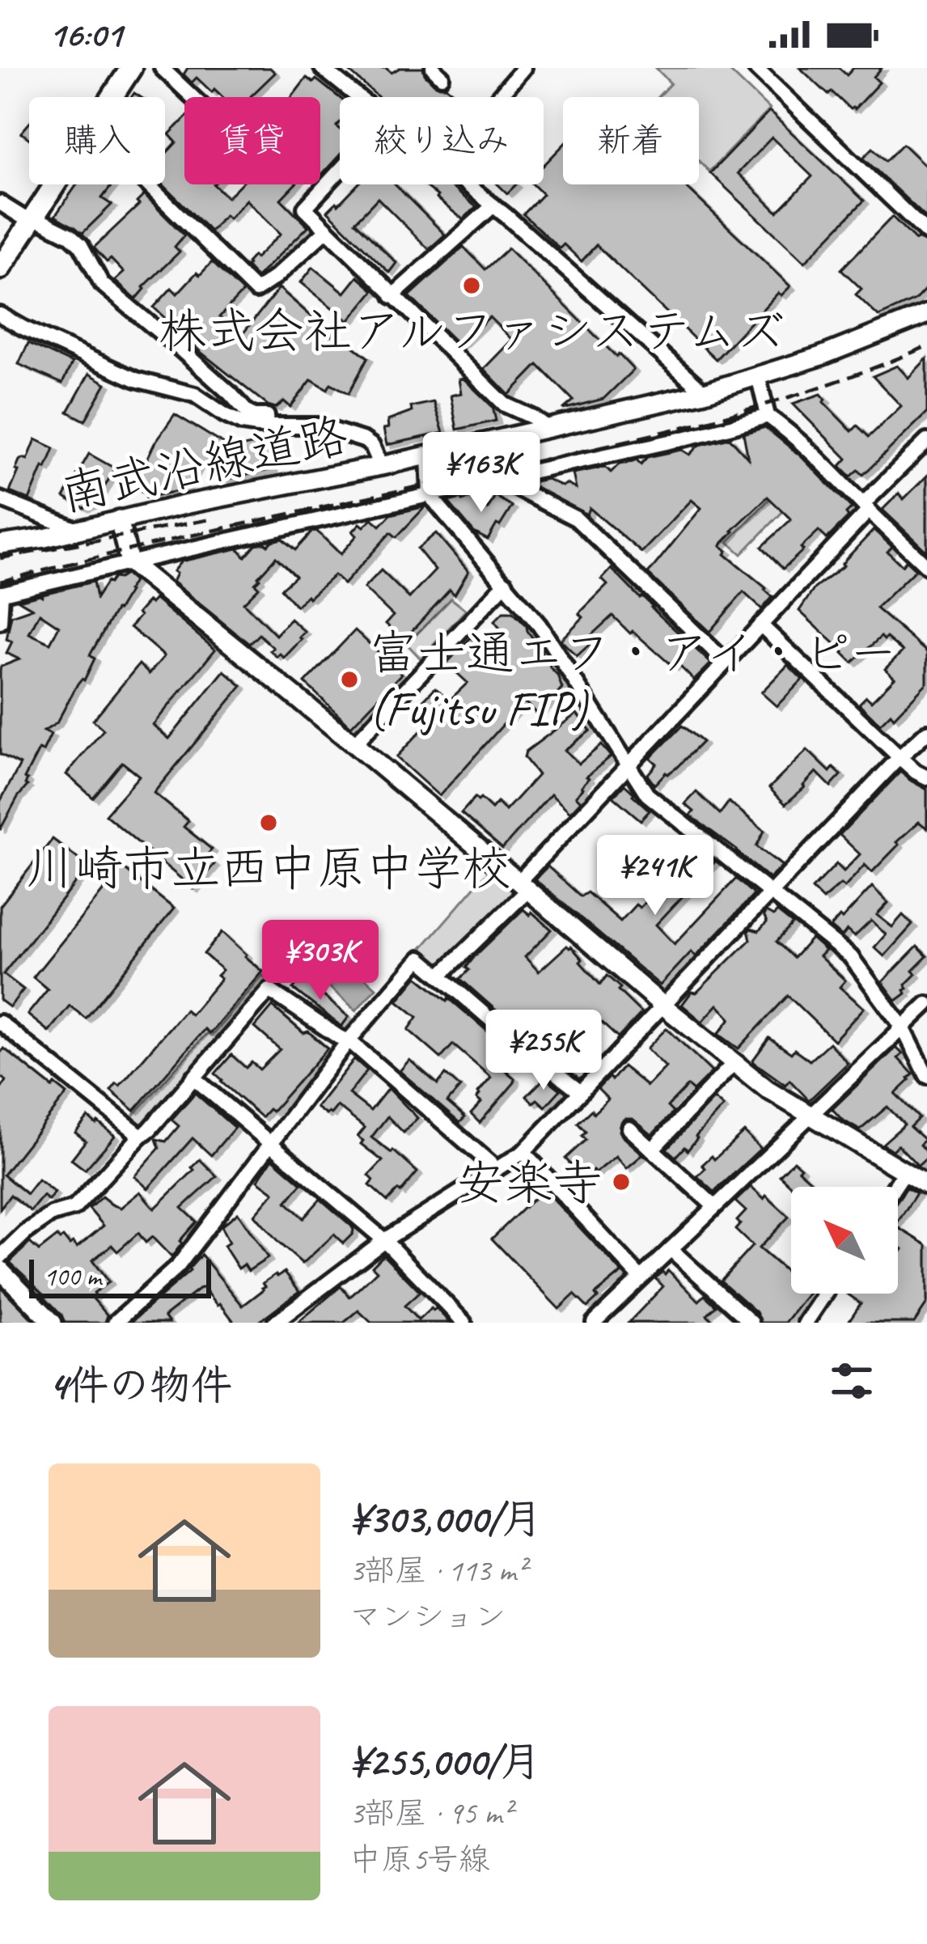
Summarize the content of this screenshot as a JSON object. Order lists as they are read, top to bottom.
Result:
{
  "streets": {
    "street": ["南武沿線道路"]
  },
  "places": [
    "株式会社アルファシステムズ",
    "富士通エフ・アイ・ピー (Fujitsu FIP)",
    "川崎市立西中原中学校",
    "安楽寺"
  ],
  "scale_bar": "100 m",
  "north": "top left",
  "page": {
    "status": "16:01",
    "chip": [
      "購入",
      "賃貸",
      "絞り込み",
      "新着"
    ],
    "price": [
      "¥163K",
      "¥241K",
      "¥303K",
      "¥255K"
    ],
    "scale": "100 m",
    "heading": "4件の物件",
    "list": [
      {
        "name": "¥303,000/月",
        "note": "3部屋 · 113 m² · マンション"
      },
      {
        "name": "¥255,000/月",
        "note": "3部屋 · 95 m² · 中原5号線"
      }
    ]
  }
}
